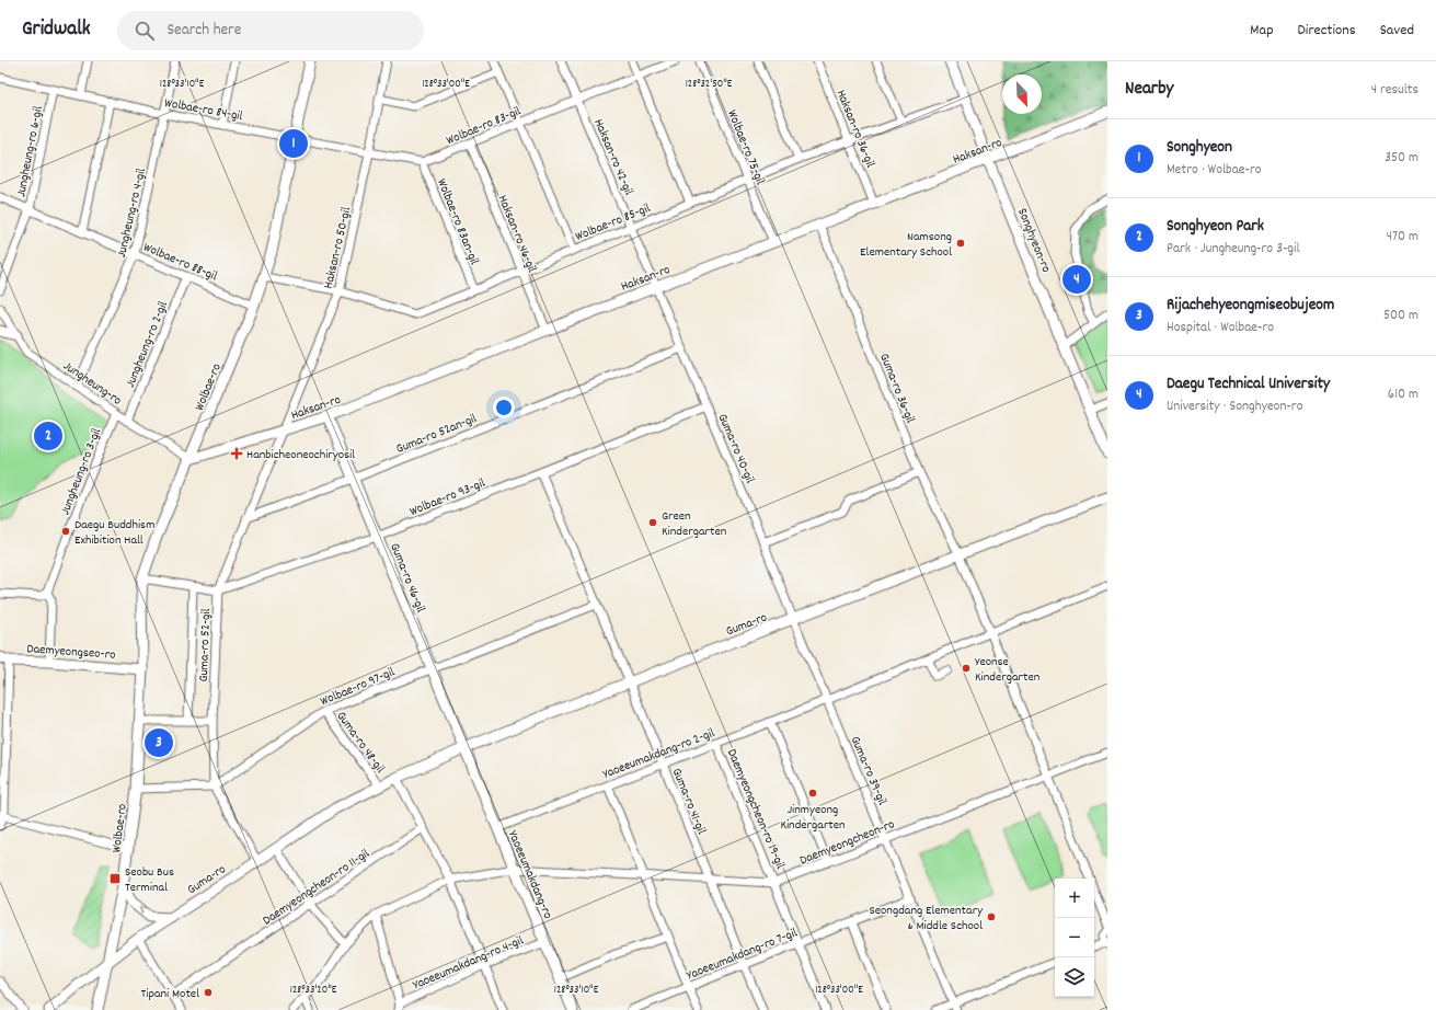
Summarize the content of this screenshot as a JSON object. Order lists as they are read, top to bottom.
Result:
{
  "streets": {
    "main road": [
      "Haksan-ro",
      "Songhyeon-ro",
      "Wolbae-ro",
      "Guma-ro 46-gil",
      "Guma-ro",
      "Daemyeongseo-ro",
      "Yaoeeumakdang-ro"
    ],
    "street": [
      "Wolbae-ro 84-gil",
      "Wolbae-ro 83-gil",
      "Haksan-ro 36-gil",
      "Wolbae-ro 75-gil",
      "Jungheung-ro 6-gil",
      "Haksan-ro 42-gil",
      "Jungheung-ro 4-gil",
      "Wolbae-ro 83an-gil",
      "Wolbae-ro 85-gil",
      "Haksan-ro 46-gil",
      "Haksan-ro 50-gil",
      "Wolbae-ro 88-gil",
      "Jungheung-ro 2-gil",
      "Jungheung-ro",
      "Guma-ro 36-gil",
      "Guma-ro 52an-gil",
      "Guma-ro 40-gil",
      "Jungheung-ro 3-gil",
      "Wolbae-ro 93-gil",
      "Guma-ro 52-gil",
      "Wolbae-ro 97-gil",
      "Guma-ro 48-gil",
      "Yaoeeumakdang-ro 2-gil",
      "Guma-ro 39-gil",
      "Guma-ro 41-gil",
      "Daemyeongcheon-ro 19-gil",
      "Daemyeongcheon-ro",
      "Daemyeongcheon-ro 11-gil",
      "Yaoeeumakdang-ro 7-gil",
      "Yaoeeumakdang-ro 4-gil"
    ]
  },
  "crossings": [
    ["Wolbae-ro 84-gil", "Wolbae-ro 83-gil"],
    ["Wolbae-ro 84-gil", "Jungheung-ro 6-gil"],
    ["Wolbae-ro 84-gil", "Jungheung-ro 4-gil"],
    ["Wolbae-ro 84-gil", "Wolbae-ro"],
    ["Wolbae-ro 83-gil", "Haksan-ro 42-gil"],
    ["Wolbae-ro 83-gil", "Wolbae-ro 83an-gil"],
    ["Wolbae-ro 83-gil", "Haksan-ro 46-gil"],
    ["Wolbae-ro 83-gil", "Haksan-ro 50-gil"],
    ["Wolbae-ro 83-gil", "Wolbae-ro"],
    ["Haksan-ro 36-gil", "Haksan-ro"],
    ["Haksan-ro 36-gil", "Wolbae-ro 85-gil"],
    ["Wolbae-ro 75-gil", "Haksan-ro"],
    ["Wolbae-ro 75-gil", "Wolbae-ro 85-gil"],
    ["Haksan-ro", "Haksan-ro 42-gil"],
    ["Haksan-ro", "Haksan-ro 46-gil"],
    ["Haksan-ro", "Songhyeon-ro"],
    ["Haksan-ro", "Haksan-ro 50-gil"],
    ["Haksan-ro", "Jungheung-ro"],
    ["Haksan-ro", "Wolbae-ro"],
    ["Haksan-ro", "Guma-ro 36-gil"],
    ["Haksan-ro", "Guma-ro 40-gil"],
    ["Haksan-ro", "Guma-ro 46-gil"],
    ["Haksan-ro", "Guma-ro 52-gil"],
    ["Jungheung-ro 6-gil", "Wolbae-ro 88-gil"],
    ["Haksan-ro 42-gil", "Wolbae-ro 85-gil"],
    ["Haksan-ro 42-gil", "Guma-ro 40-gil"],
    ["Jungheung-ro 4-gil", "Wolbae-ro 88-gil"],
    ["Jungheung-ro 4-gil", "Jungheung-ro"],
    ["Wolbae-ro 83an-gil", "Wolbae-ro 85-gil"],
    ["Wolbae-ro 85-gil", "Haksan-ro 46-gil"],
    ["Wolbae-ro 85-gil", "Songhyeon-ro"],
    ["Wolbae-ro 85-gil", "Haksan-ro 50-gil"],
    ["Wolbae-ro 85-gil", "Wolbae-ro"],
    ["Haksan-ro 50-gil", "Guma-ro 52-gil"],
    ["Wolbae-ro 88-gil", "Jungheung-ro 2-gil"],
    ["Wolbae-ro 88-gil", "Wolbae-ro"],
    ["Jungheung-ro 2-gil", "Jungheung-ro"],
    ["Jungheung-ro", "Wolbae-ro"],
    ["Jungheung-ro", "Jungheung-ro 3-gil"],
    ["Wolbae-ro", "Wolbae-ro 93-gil"],
    ["Wolbae-ro", "Guma-ro"],
    ["Wolbae-ro", "Daemyeongseo-ro"],
    ["Guma-ro 36-gil", "Guma-ro"],
    ["Guma-ro 36-gil", "Yaoeeumakdang-ro 2-gil"],
    ["Guma-ro 36-gil", "Daemyeongcheon-ro"],
    ["Guma-ro 52an-gil", "Guma-ro 40-gil"],
    ["Guma-ro 52an-gil", "Guma-ro 46-gil"],
    ["Guma-ro 52an-gil", "Guma-ro 52-gil"],
    ["Guma-ro 40-gil", "Wolbae-ro 93-gil"],
    ["Guma-ro 40-gil", "Guma-ro"],
    ["Guma-ro 40-gil", "Guma-ro 39-gil"],
    ["Wolbae-ro 93-gil", "Guma-ro 46-gil"],
    ["Wolbae-ro 93-gil", "Guma-ro 52-gil"],
    ["Wolbae-ro 93-gil", "Guma-ro 41-gil"],
    ["Guma-ro 46-gil", "Guma-ro"],
    ["Guma-ro 46-gil", "Wolbae-ro 97-gil"],
    ["Guma-ro 46-gil", "Yaoeeumakdang-ro"],
    ["Guma-ro", "Guma-ro 52-gil"],
    ["Guma-ro", "Guma-ro 48-gil"],
    ["Guma-ro", "Guma-ro 39-gil"],
    ["Guma-ro", "Guma-ro 41-gil"],
    ["Guma-ro", "Yaoeeumakdang-ro"],
    ["Guma-ro 52-gil", "Wolbae-ro 97-gil"],
    ["Wolbae-ro 97-gil", "Guma-ro 48-gil"],
    ["Wolbae-ro 97-gil", "Guma-ro 41-gil"],
    ["Yaoeeumakdang-ro 2-gil", "Guma-ro 39-gil"],
    ["Yaoeeumakdang-ro 2-gil", "Guma-ro 41-gil"],
    ["Yaoeeumakdang-ro 2-gil", "Daemyeongcheon-ro 19-gil"],
    ["Yaoeeumakdang-ro 2-gil", "Yaoeeumakdang-ro"],
    ["Guma-ro 39-gil", "Daemyeongcheon-ro"],
    ["Guma-ro 39-gil", "Yaoeeumakdang-ro 7-gil"],
    ["Guma-ro 41-gil", "Daemyeongcheon-ro"],
    ["Guma-ro 41-gil", "Yaoeeumakdang-ro 7-gil"],
    ["Daemyeongcheon-ro 19-gil", "Daemyeongcheon-ro"],
    ["Daemyeongcheon-ro 19-gil", "Yaoeeumakdang-ro 7-gil"],
    ["Daemyeongcheon-ro", "Yaoeeumakdang-ro"],
    ["Yaoeeumakdang-ro", "Yaoeeumakdang-ro 4-gil"]
  ],
  "places": {
    "other": [
      "Namsong Elementary School",
      "Green Kindergarten",
      "Daegu Buddhism Exhibition Hall",
      "Yeonse Kindergarten",
      "Jinmyeong Kindergarten",
      "Seongdang Elementary & Middle School",
      "Tipani Motel"
    ],
    "health": ["Hanbicheoneochiryosil"],
    "transit": ["Seobu Bus Terminal"]
  },
  "north": "bottom right",
  "page": {
    "header": "Gridwalk",
    "search": "Search here",
    "nav": ["Map", "Directions", "Saved"],
    "heading": ["Nearby", "4 results"],
    "list": [
      {
        "mark": "1",
        "name": "Songhyeon",
        "note": "Metro · Wolbae-ro",
        "value": "350 m"
      },
      {
        "mark": "2",
        "name": "Songhyeon Park",
        "note": "Park · Jungheung-ro 3-gil",
        "value": "470 m"
      },
      {
        "mark": "3",
        "name": "Rijachehyeongmiseobujeom",
        "note": "Hospital · Wolbae-ro",
        "value": "500 m"
      },
      {
        "mark": "4",
        "name": "Daegu Technical University",
        "note": "University · Songhyeon-ro",
        "value": "610 m"
      }
    ],
    "pins": [
      "1",
      "4",
      "2",
      "3"
    ],
    "map_buttons": ["+", "−"]
  },
  "coordinates": [
    "128°33'10\"E",
    "128°33'00\"E",
    "128°32'50\"E",
    "128°33'20\"E"
  ]
}
